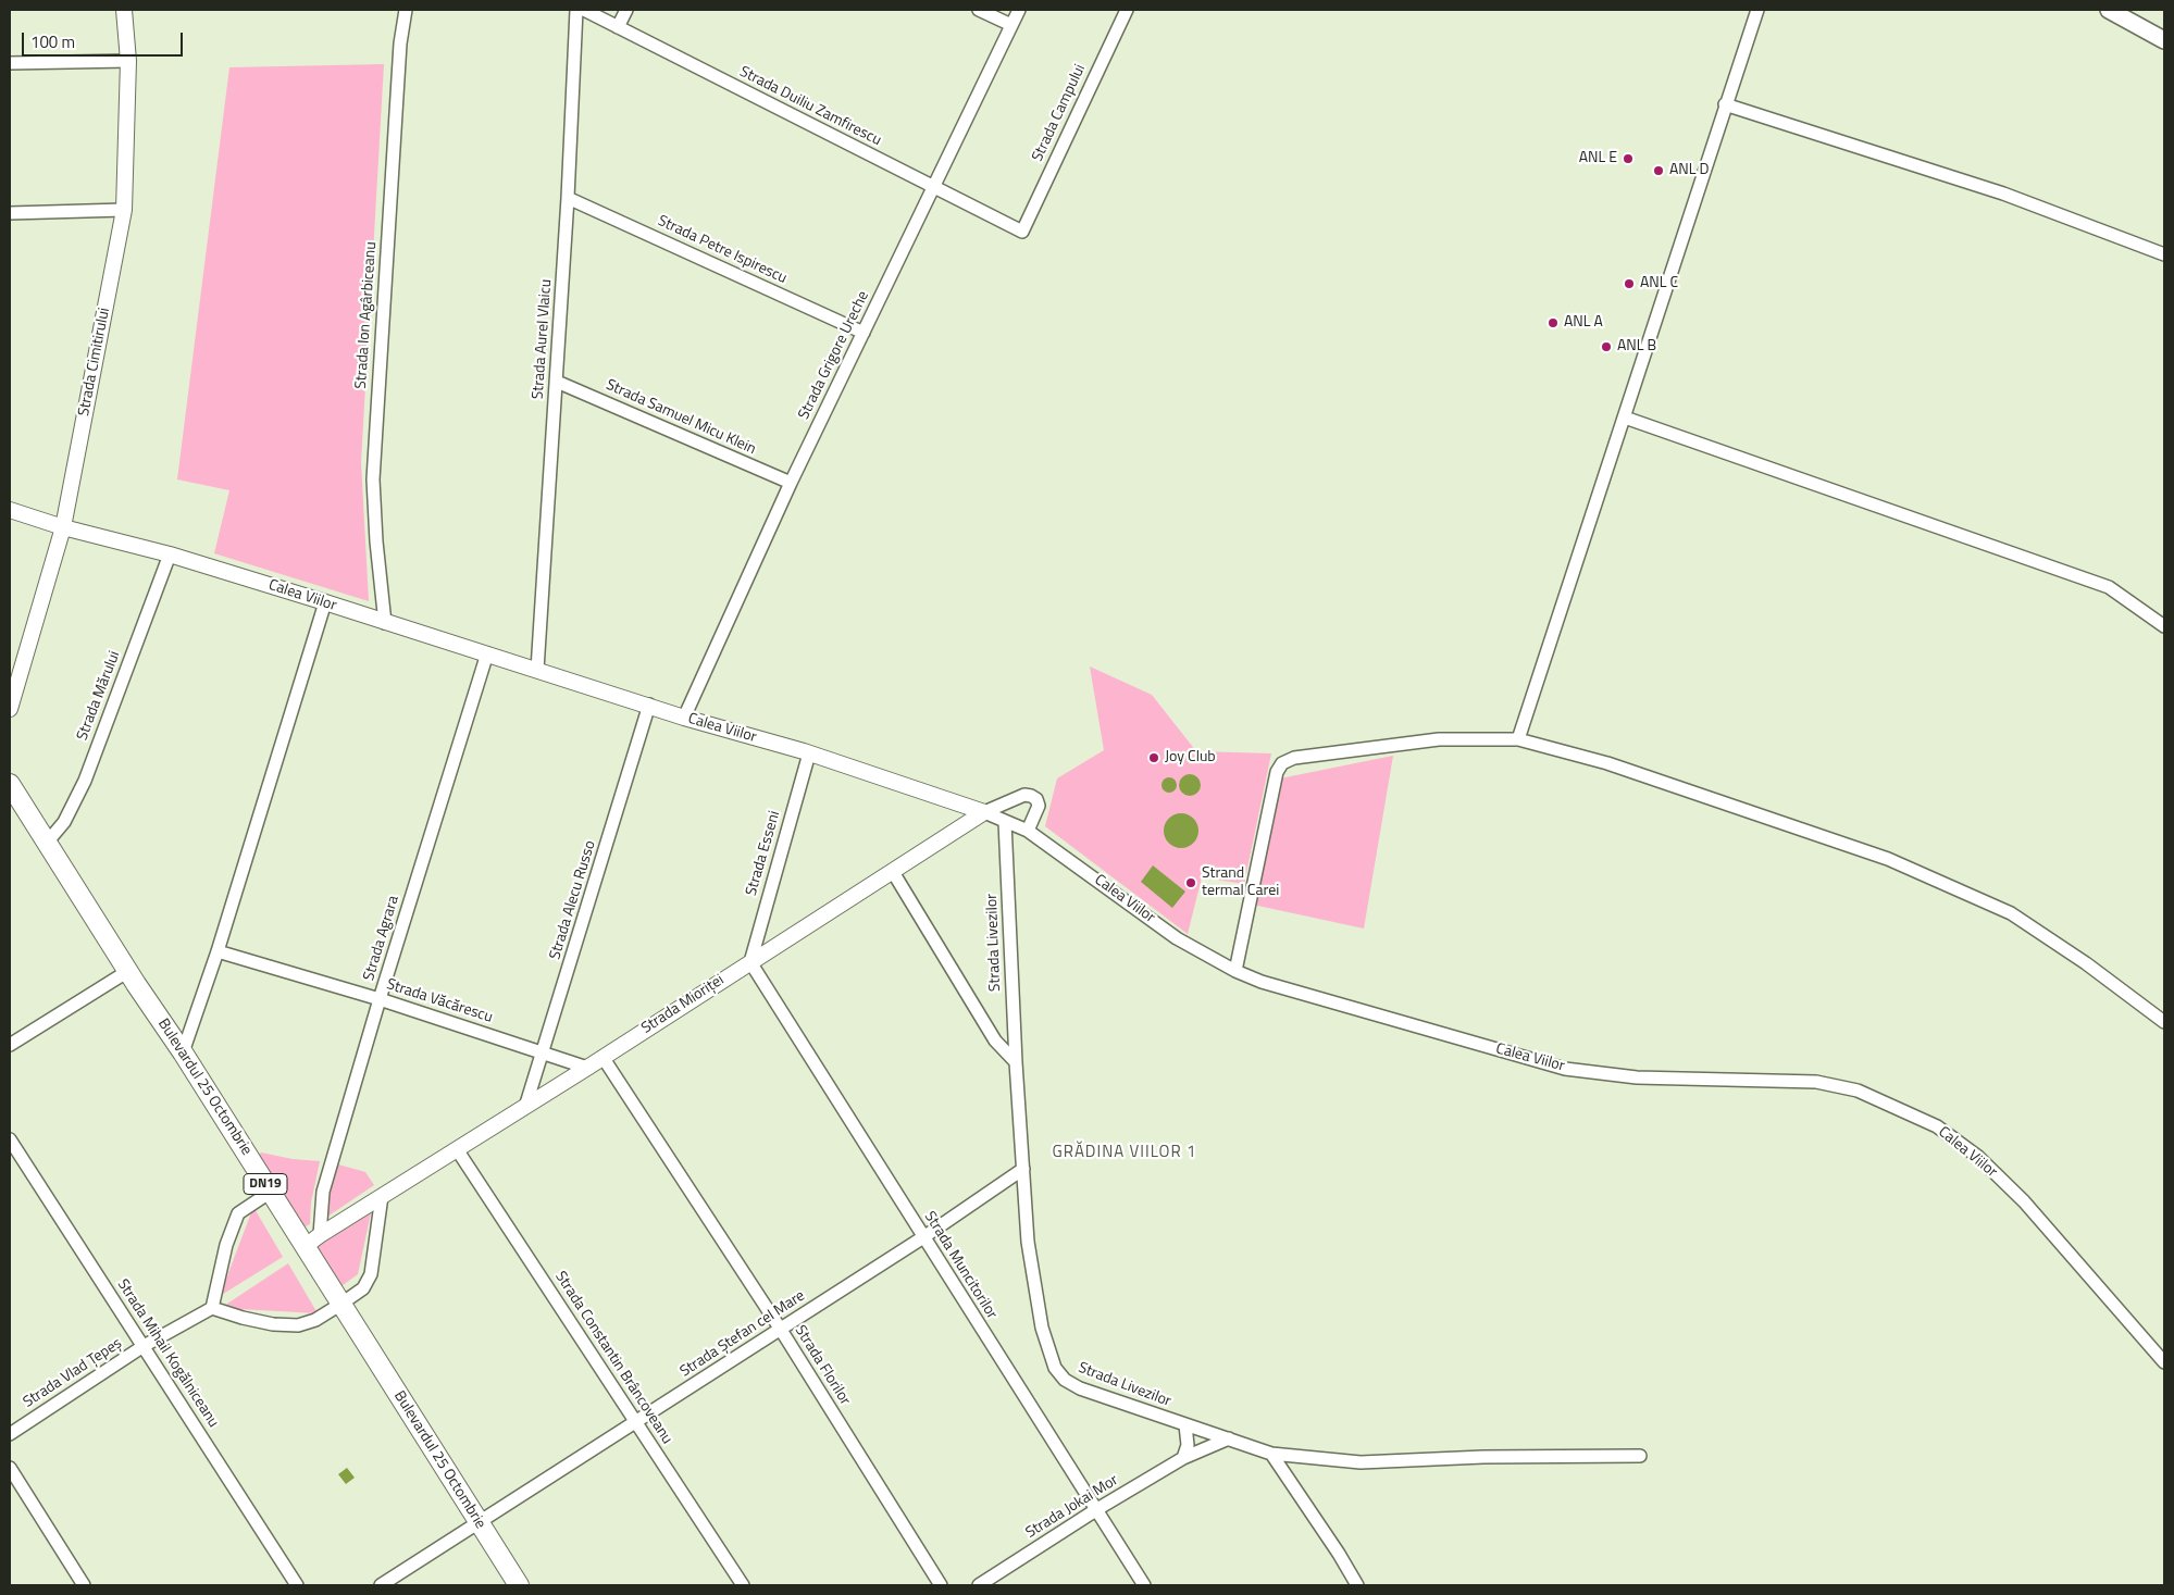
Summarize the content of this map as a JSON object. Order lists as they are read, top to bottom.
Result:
{
  "streets": {
    "main road": ["Bulevardul 25 Octombrie", "DN19"],
    "street": [
      "Strada Duiliu Zamfirescu",
      "Strada Campului",
      "Strada Petre Ispirescu",
      "Strada Ion Agârbiceanu",
      "Strada Aurel Vlaicu",
      "Strada Grigore Ureche",
      "Strada Cimitirului",
      "Strada Samuel Micu Klein",
      "Calea Viilor",
      "Strada Mărului",
      "Strada Esseni",
      "Strada Alecu Russo",
      "Strada Agrara",
      "Strada Livezilor",
      "Strada Văcărescu",
      "Strada Mioriței",
      "Strada Muncitorilor",
      "Strada Ștefan cel Mare",
      "Strada Mihail Kogălniceanu",
      "Strada Constantin Brâncoveanu",
      "Strada Florilor",
      "Strada Vlad Țepeș",
      "Strada Jokai Mor"
    ]
  },
  "crossings": [
    ["Strada Duiliu Zamfirescu", "Strada Campului"],
    ["Strada Duiliu Zamfirescu", "Strada Grigore Ureche"],
    ["Strada Petre Ispirescu", "Strada Aurel Vlaicu"],
    ["Strada Petre Ispirescu", "Strada Grigore Ureche"],
    ["Strada Ion Agârbiceanu", "Calea Viilor"],
    ["Strada Aurel Vlaicu", "Strada Samuel Micu Klein"],
    ["Strada Aurel Vlaicu", "Calea Viilor"],
    ["Strada Grigore Ureche", "Strada Samuel Micu Klein"],
    ["Strada Grigore Ureche", "Calea Viilor"],
    ["Strada Cimitirului", "Calea Viilor"],
    ["Calea Viilor", "Strada Mărului"],
    ["Calea Viilor", "Strada Esseni"],
    ["Calea Viilor", "Strada Alecu Russo"],
    ["Calea Viilor", "Strada Agrara"],
    ["Calea Viilor", "Strada Livezilor"],
    ["Calea Viilor", "Strada Mioriței"],
    ["Strada Mărului", "Bulevardul 25 Octombrie"],
    ["Strada Esseni", "Strada Mioriței"],
    ["Strada Esseni", "Strada Muncitorilor"],
    ["Strada Alecu Russo", "Strada Văcărescu"],
    ["Strada Alecu Russo", "Strada Mioriței"],
    ["Strada Agrara", "Strada Văcărescu"],
    ["Strada Agrara", "Strada Mioriței"],
    ["Strada Agrara", "Bulevardul 25 Octombrie"],
    ["Strada Livezilor", "Strada Mioriței"],
    ["Strada Livezilor", "Strada Ștefan cel Mare"],
    ["Strada Livezilor", "Strada Jokai Mor"],
    ["Strada Văcărescu", "Strada Mioriței"],
    ["Strada Mioriței", "Bulevardul 25 Octombrie"],
    ["Strada Mioriței", "Strada Muncitorilor"],
    ["Strada Mioriței", "Strada Constantin Brâncoveanu"],
    ["Strada Mioriței", "Strada Florilor"],
    ["Bulevardul 25 Octombrie", "Strada Ștefan cel Mare"],
    ["Strada Muncitorilor", "Strada Ștefan cel Mare"],
    ["Strada Muncitorilor", "Strada Jokai Mor"],
    ["Strada Ștefan cel Mare", "Strada Constantin Brâncoveanu"],
    ["Strada Ștefan cel Mare", "Strada Florilor"],
    ["Strada Mihail Kogălniceanu", "Strada Vlad Țepeș"]
  ],
  "districts": ["GRĂDINA VIILOR 1"],
  "places": [
    "ANL E",
    "ANL D",
    "ANL C",
    "ANL A",
    "ANL B",
    "Joy Club",
    "Strand termal Carei"
  ],
  "scale_bar": "100 m"
}
